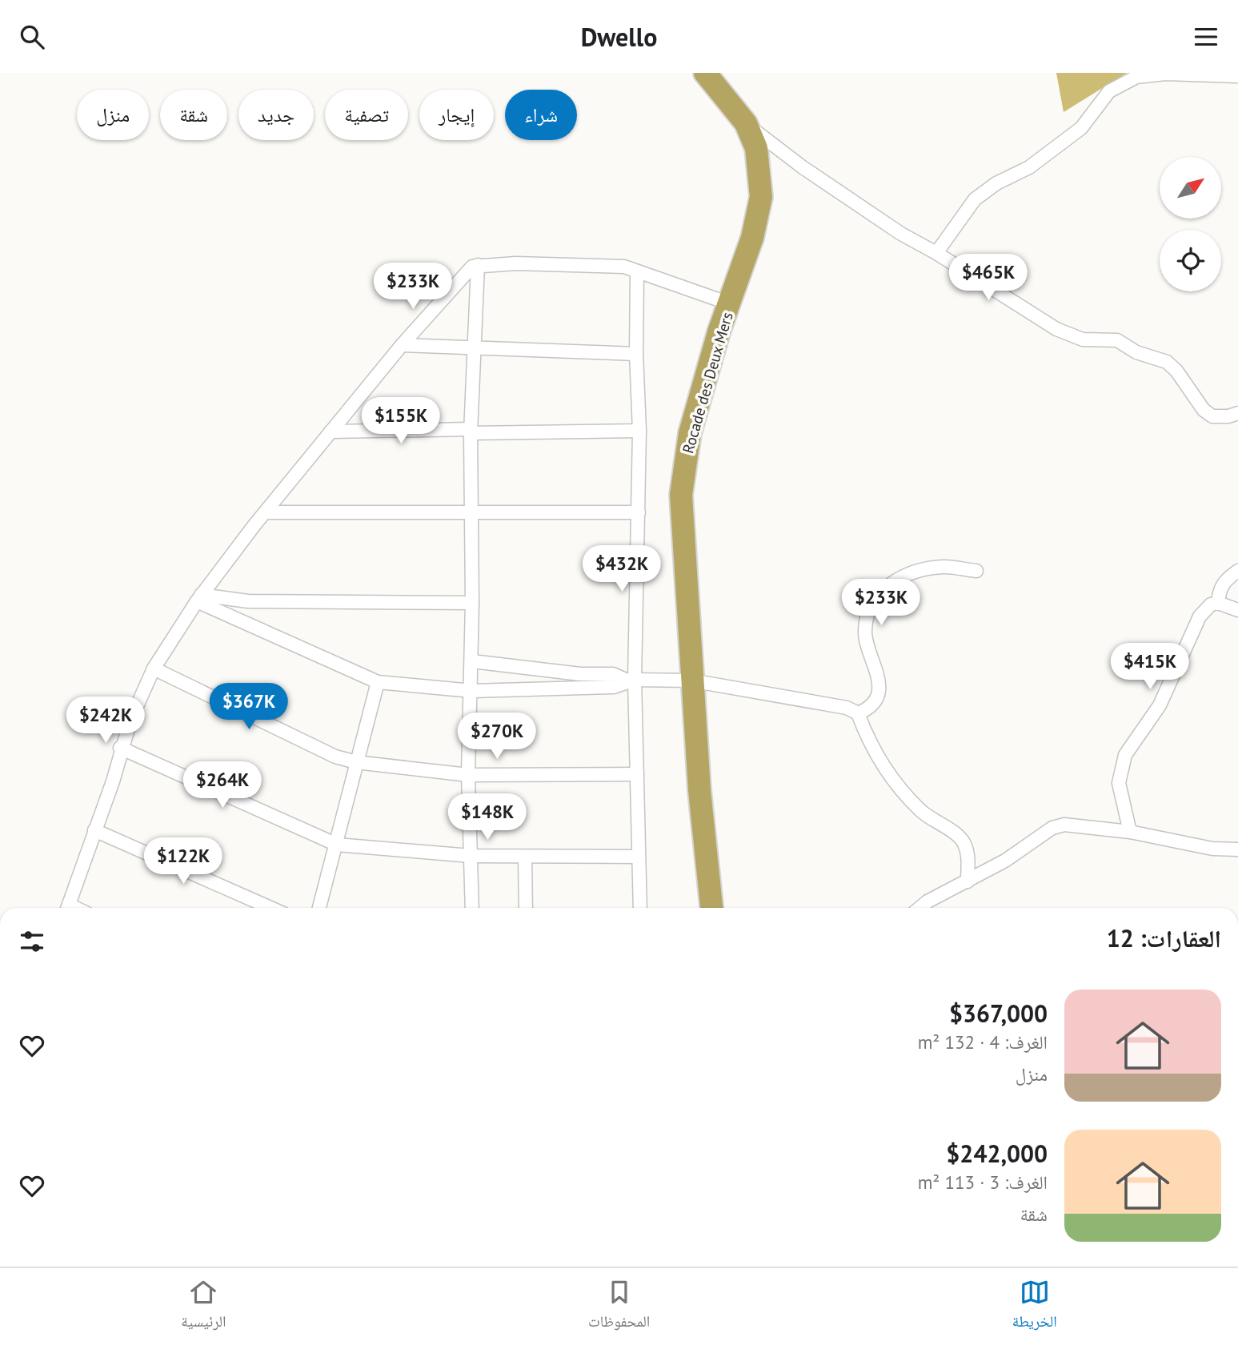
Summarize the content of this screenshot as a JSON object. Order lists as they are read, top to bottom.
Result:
{
  "streets": {
    "highway": ["Rocade des Deux Mers"]
  },
  "north": "top right",
  "page": {
    "header": "Dwello",
    "chip": [
      "شراء",
      "إيجار",
      "تصفية",
      "جديد",
      "شقة",
      "منزل"
    ],
    "price": [
      "$465K",
      "$233K",
      "$155K",
      "$432K",
      "$233K",
      "$415K",
      "$367K",
      "$242K",
      "$270K",
      "$264K",
      "$148K",
      "$122K"
    ],
    "heading": "العقارات: 12",
    "list": [
      {
        "name": "$367,000",
        "note": "الغرف: 4 · 132 m² · منزل"
      },
      {
        "name": "$242,000",
        "note": "الغرف: 3 · 113 m² · شقة"
      }
    ],
    "tabs": ["الخريطة", "المحفوظات", "الرئيسية"]
  }
}
